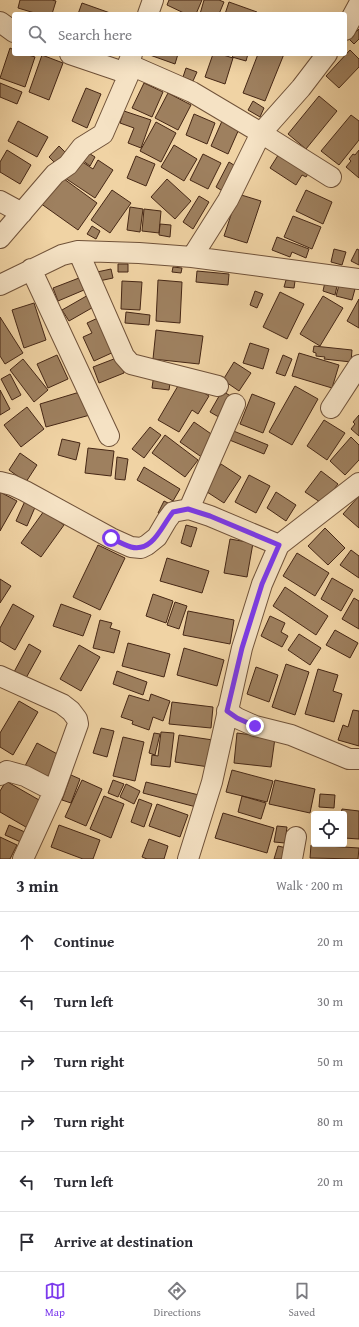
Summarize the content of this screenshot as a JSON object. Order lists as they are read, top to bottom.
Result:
{
  "page": {
    "search": "Search here",
    "heading": ["3 min", "Walk · 200 m"],
    "list": [
      ["Continue", "20 m"],
      ["Turn left", "30 m"],
      ["Turn right", "50 m"],
      ["Turn right", "80 m"],
      ["Turn left", "20 m"],
      "Arrive at destination"
    ],
    "nav": ["Map", "Directions", "Saved"]
  }
}
